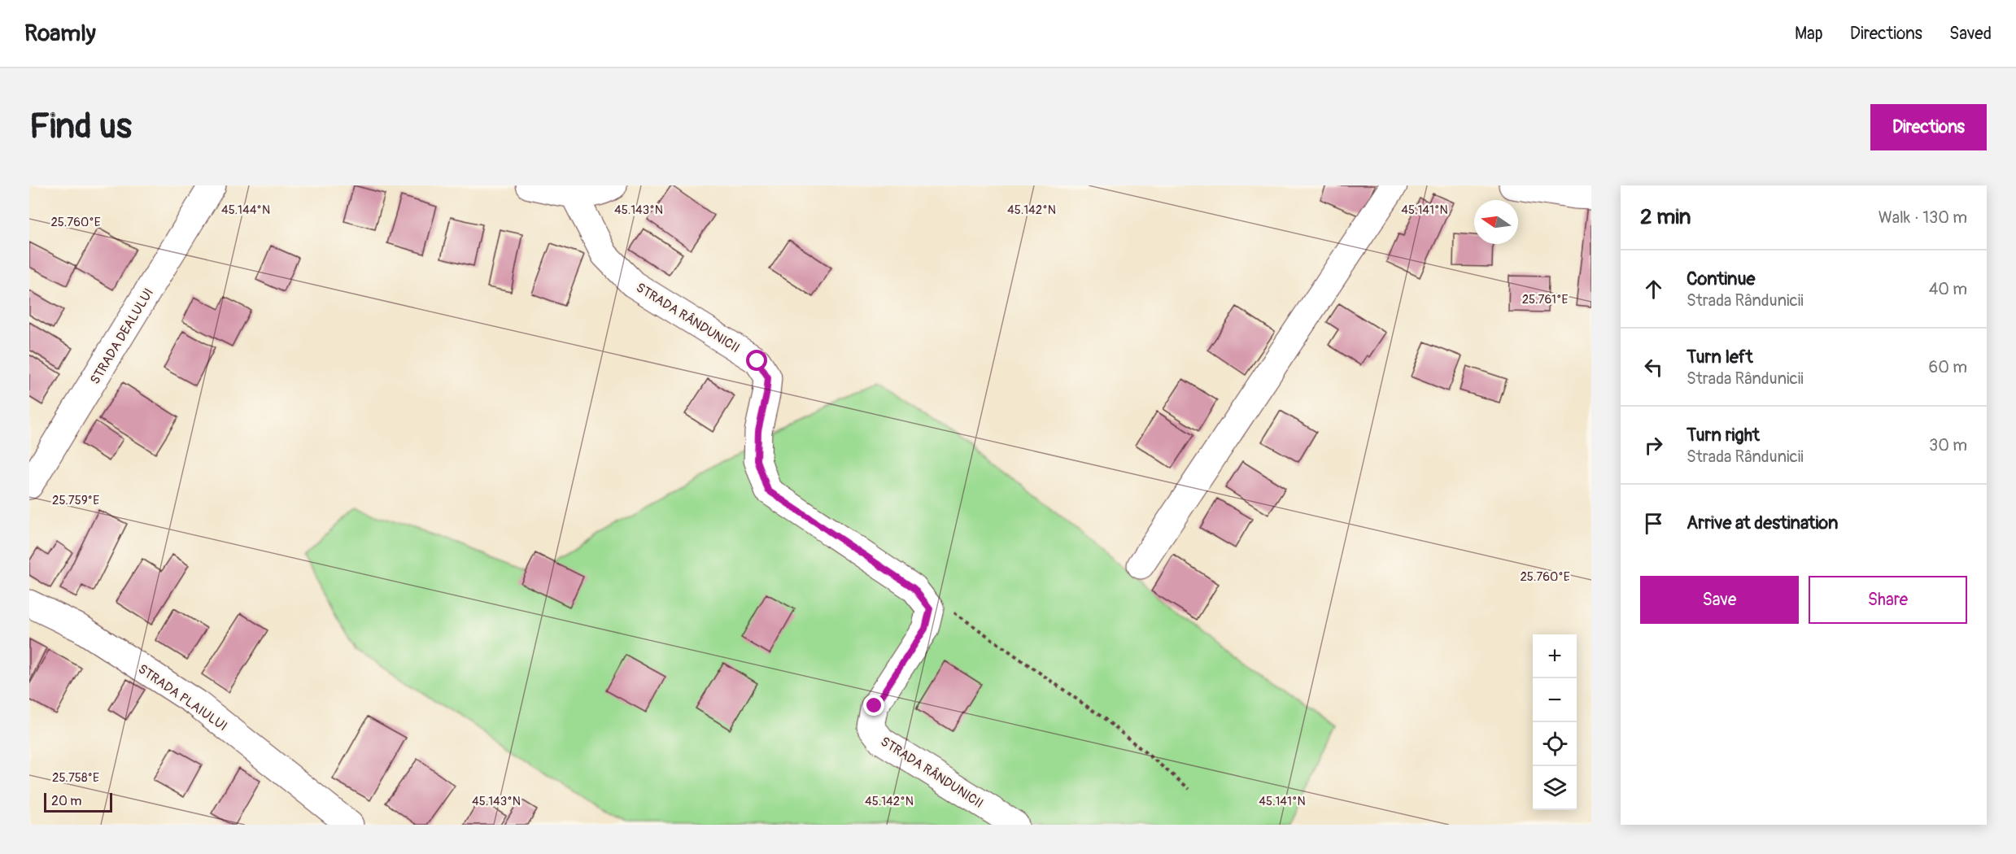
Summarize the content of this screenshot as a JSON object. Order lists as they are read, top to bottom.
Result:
{
  "streets": {
    "street": ["STRADA RÂNDUNICII", "STRADA DEALULUI", "STRADA PLAIULUI"]
  },
  "scale_bar": "20 m",
  "north": "left",
  "page": {
    "header": "Roamly",
    "nav": ["Map", "Directions", "Saved"],
    "buttons": [
      "Directions",
      ["Save", "Share"]
    ],
    "title": "Find us",
    "heading": ["2 min", "Walk · 130 m"],
    "list": [
      ["Continue", "Strada Rândunicii", "40 m"],
      ["Turn left", "Strada Rândunicii", "60 m"],
      ["Turn right", "Strada Rândunicii", "30 m"],
      "Arrive at destination"
    ],
    "map_buttons": ["+", "−"],
    "scale": "20 m"
  },
  "coordinates": [
    "45.144°N",
    "45.143°N",
    "45.142°N",
    "45.141°N",
    "25.760°E",
    "25.761°E",
    "25.759°E",
    "25.758°E"
  ]
}
